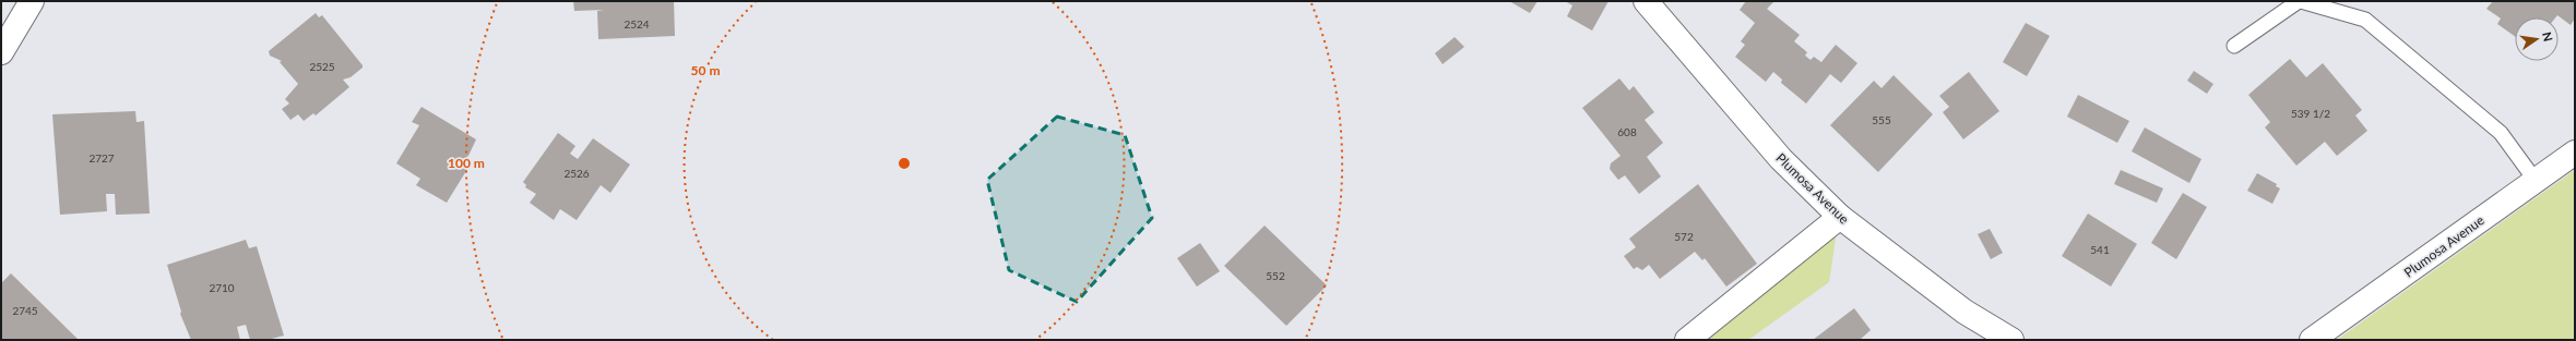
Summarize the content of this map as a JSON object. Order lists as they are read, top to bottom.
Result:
{
  "streets": {
    "street": ["Plumosa Avenue"]
  },
  "house_numbers": [
    "2524",
    "2525",
    "539 1/2",
    "555",
    "608",
    "2727",
    "2526",
    "572",
    "541",
    "552",
    "2710",
    "2745"
  ],
  "north": "right",
  "rings": ["50 m", "100 m"]
}
